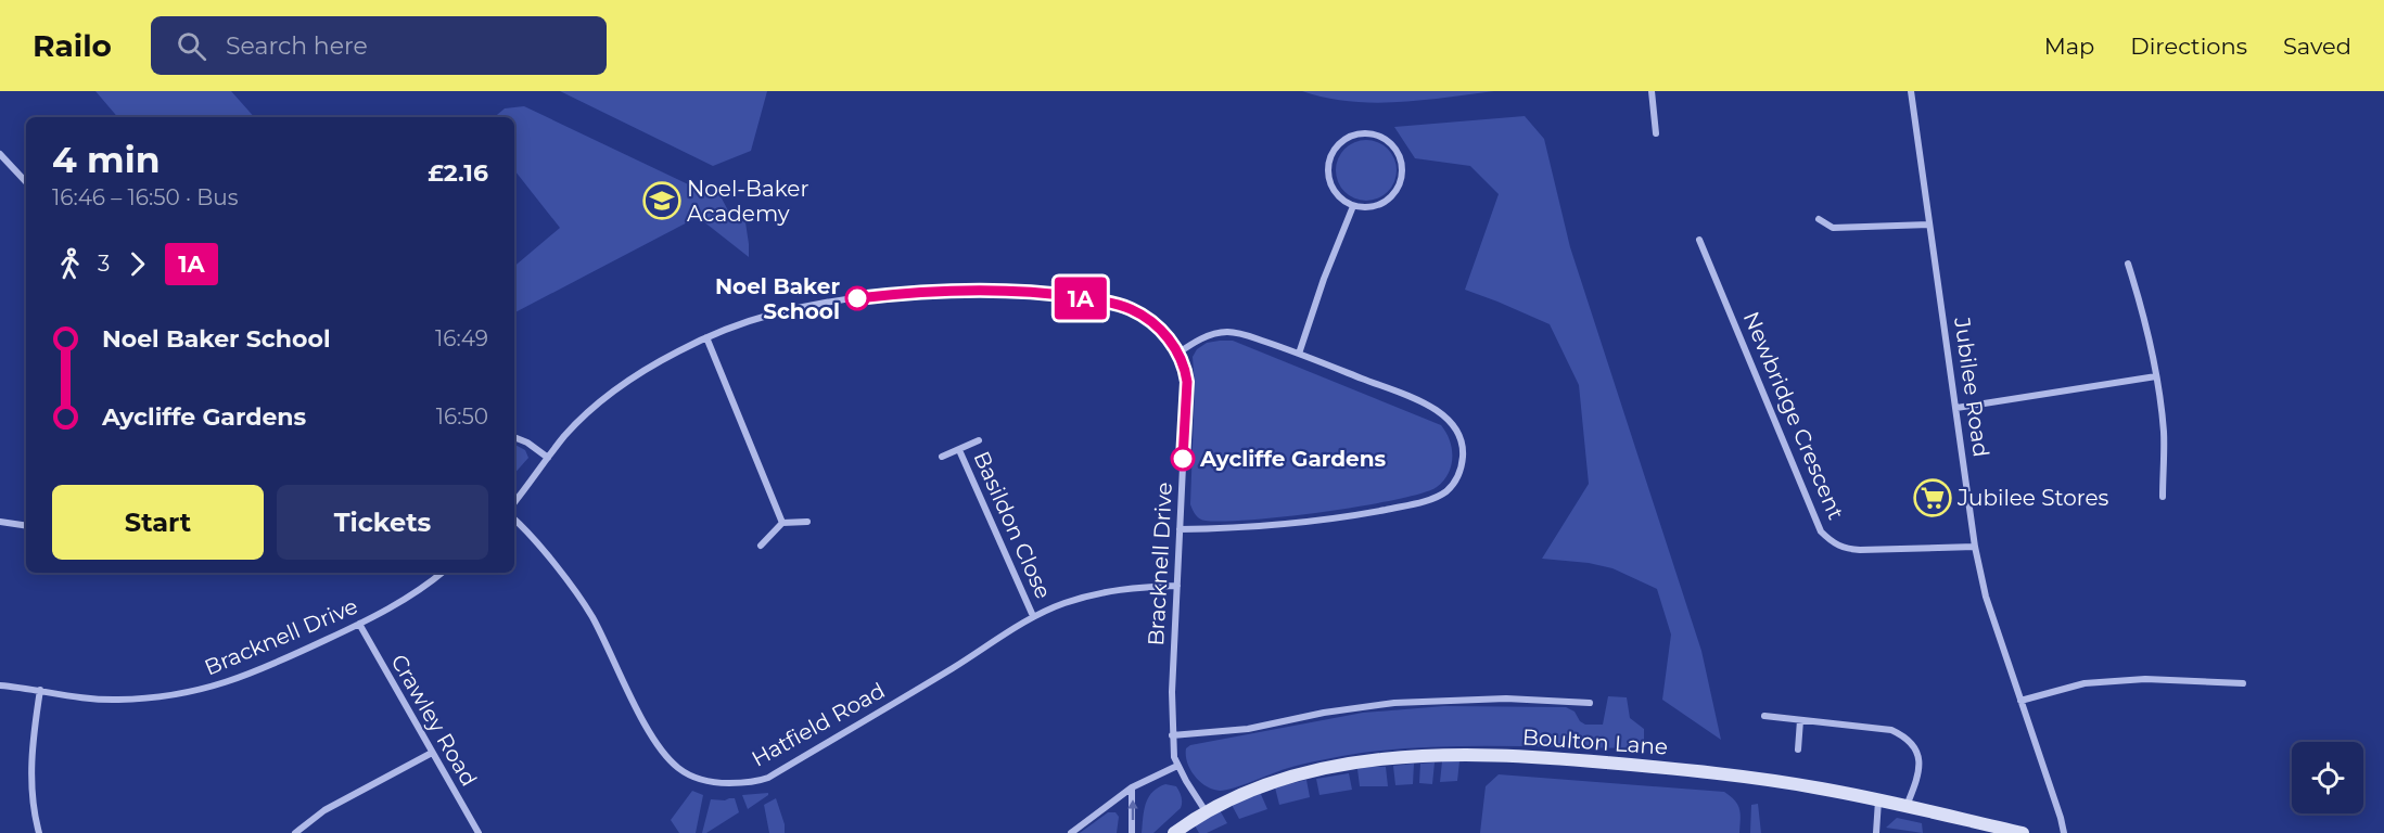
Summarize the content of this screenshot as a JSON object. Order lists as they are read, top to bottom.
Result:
{
  "streets": {
    "street": [
      "Jubilee Road",
      "Newbridge Crescent",
      "Basildon Close",
      "Bracknell Drive",
      "Crawley Road",
      "Hatfield Road",
      "Boulton Lane"
    ]
  },
  "crossings": [
    ["Jubilee Road", "Newbridge Crescent"],
    ["Basildon Close", "Hatfield Road"],
    ["Bracknell Drive", "Crawley Road"],
    ["Bracknell Drive", "Hatfield Road"],
    ["Bracknell Drive", "Boulton Lane"]
  ],
  "places": {
    "school or university": ["Noel-Baker Academy"],
    "other": ["Noel Baker School", "Aycliffe Gardens"],
    "supermarket": ["Jubilee Stores"]
  },
  "lines": ["bus line 1A"],
  "page": {
    "header": "Railo",
    "search": "Search here",
    "nav": ["Map", "Directions", "Saved"],
    "on_map": "1A",
    "heading": ["4 min", "16:46 – 16:50 · Bus", "£2.16"],
    "legs": ["3", "1A"],
    "list": [
      {
        "name": "Noel Baker School",
        "value": "16:49"
      },
      {
        "name": "Aycliffe Gardens",
        "value": "16:50"
      }
    ],
    "buttons": ["Start", "Tickets"]
  }
}
